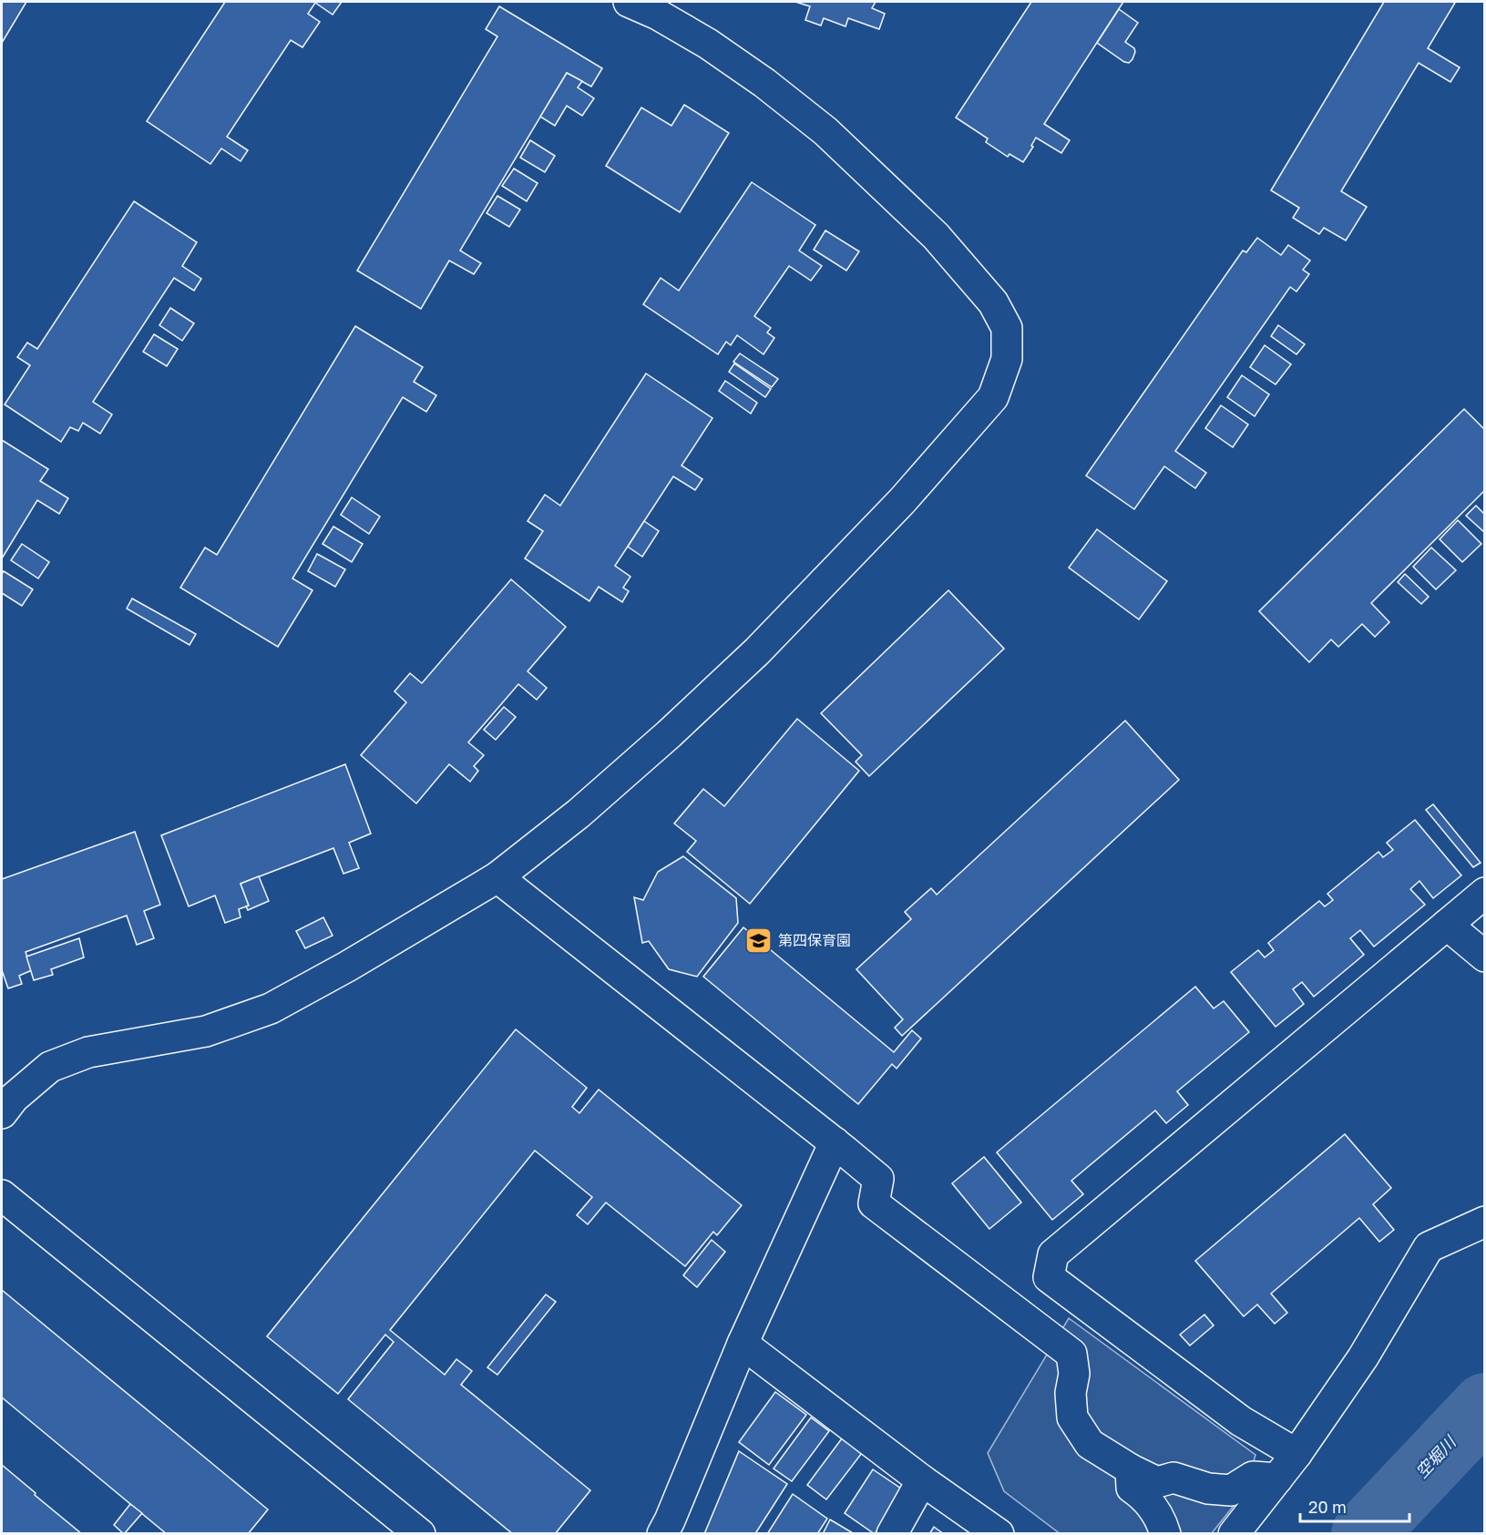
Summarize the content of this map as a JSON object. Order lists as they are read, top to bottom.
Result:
{
  "water": ["空堀川"],
  "places": {
    "school or university": ["第四保育園"]
  },
  "scale_bar": "20 m"
}
